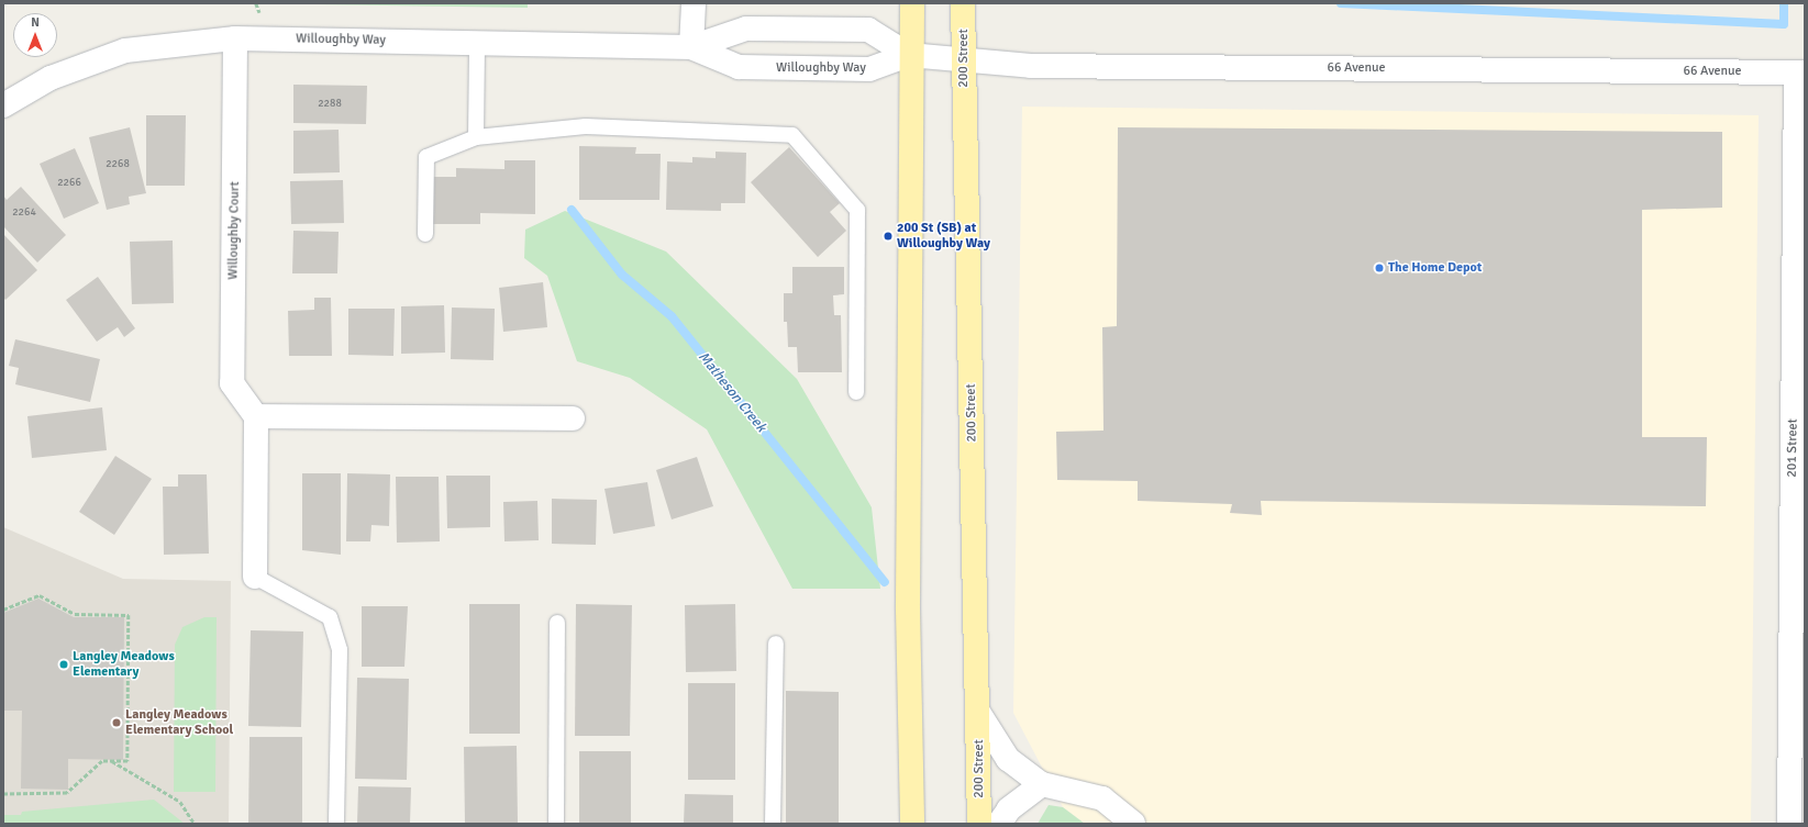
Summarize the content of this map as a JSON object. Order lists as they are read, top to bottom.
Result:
{
  "streets": {
    "main road": ["200 Street"],
    "street": [
      "Willoughby Way",
      "66 Avenue",
      "Willoughby Court",
      "201 Street"
    ]
  },
  "crossings": [
    ["Willoughby Way", "66 Avenue"],
    ["Willoughby Way", "Willoughby Court"],
    ["200 Street", "66 Avenue"],
    ["66 Avenue", "201 Street"]
  ],
  "water": ["Matheson Creek"],
  "places": [
    "200 St (SB) at Willoughby Way",
    "The Home Depot",
    "Langley Meadows Elementary",
    "Langley Meadows Elementary School"
  ],
  "house_numbers": [
    "2288",
    "2268",
    "2266",
    "2264"
  ],
  "north": "top"
}
